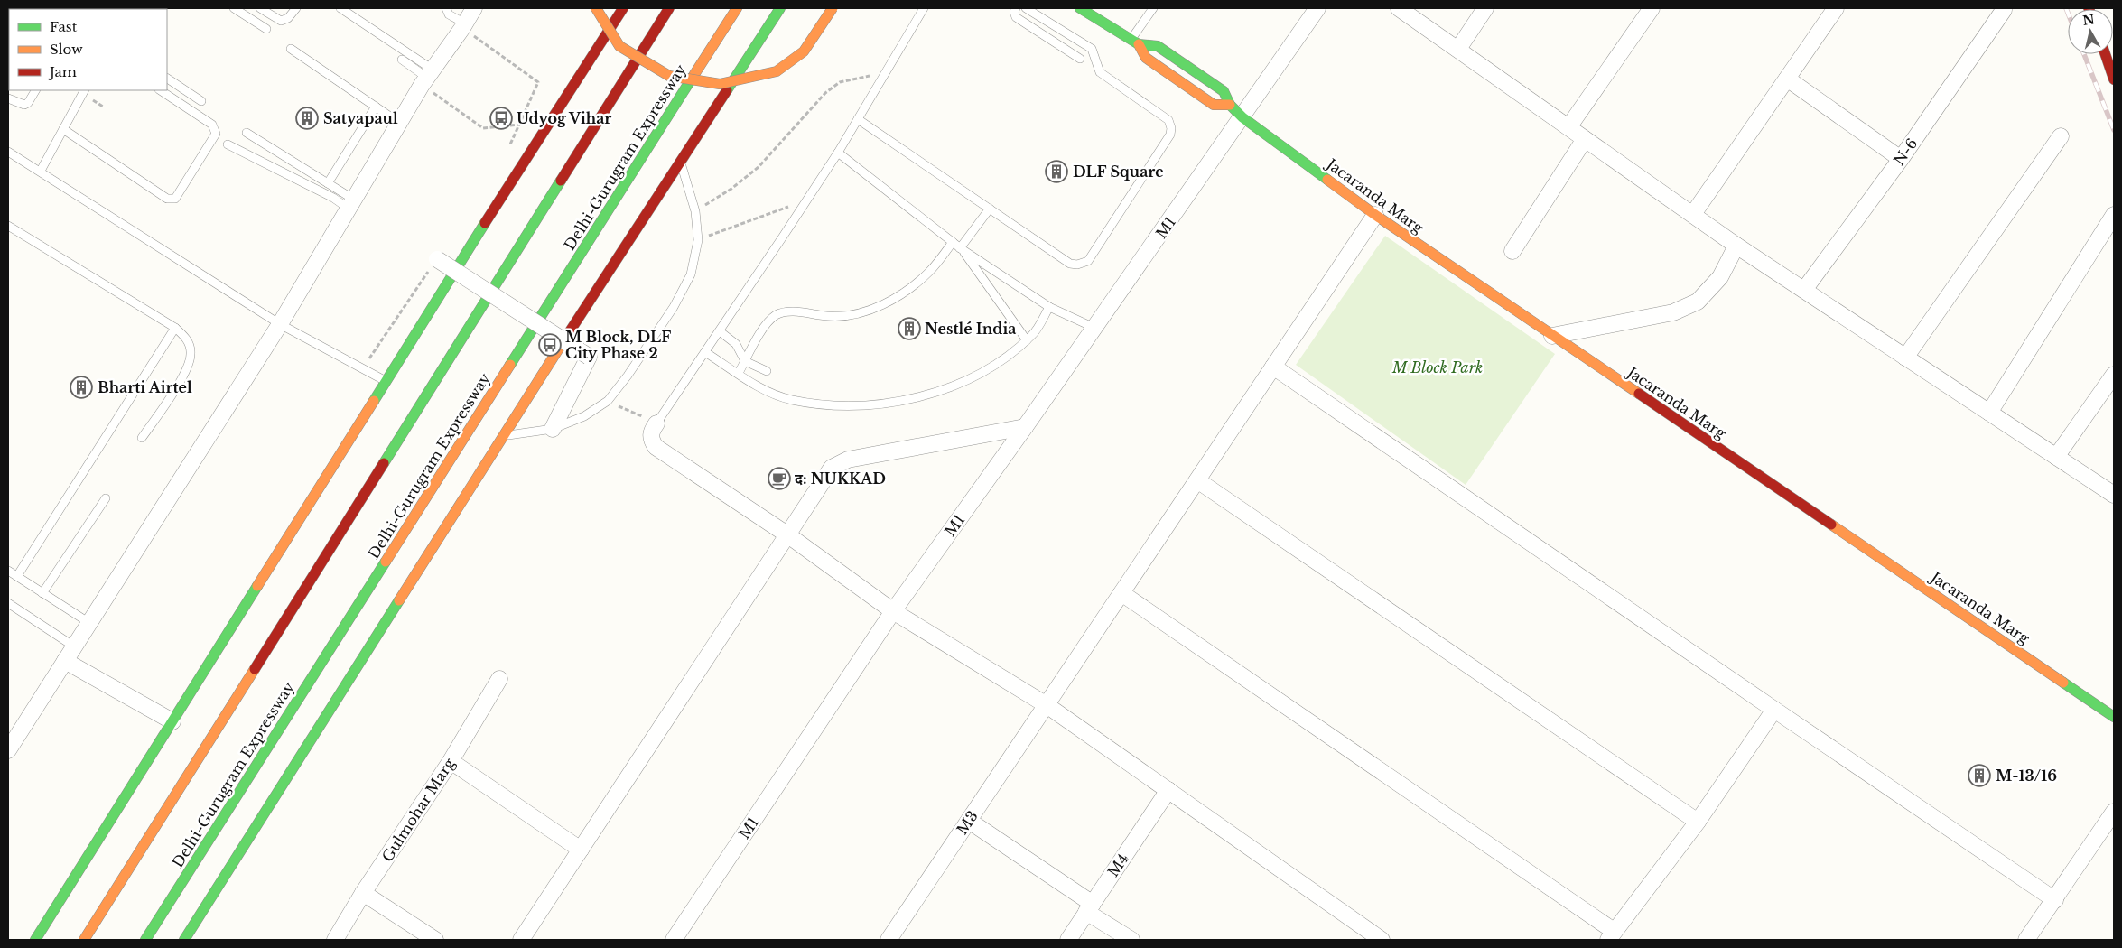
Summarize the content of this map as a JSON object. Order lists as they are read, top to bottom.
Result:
{
  "streets": {
    "main road": ["Delhi-Gurugram Expressway", "Jacaranda Marg"],
    "street": [
      "N-6",
      "M1",
      "Gulmohar Marg",
      "M3",
      "M4"
    ]
  },
  "crossings": [
    ["Jacaranda Marg", "M1"],
    ["Jacaranda Marg", "M3"]
  ],
  "parks": ["M Block Park"],
  "places": {
    "building": [
      "Satyapaul",
      "DLF Square",
      "Nestlé India",
      "Bharti Airtel",
      "M-13/16"
    ],
    "bus stop": ["Udyog Vihar", "M Block, DLF City Phase 2"],
    "cafe": ["द: NUKKAD"]
  },
  "legend": ["Fast", "Slow", "Jam"],
  "north": "top"
}
